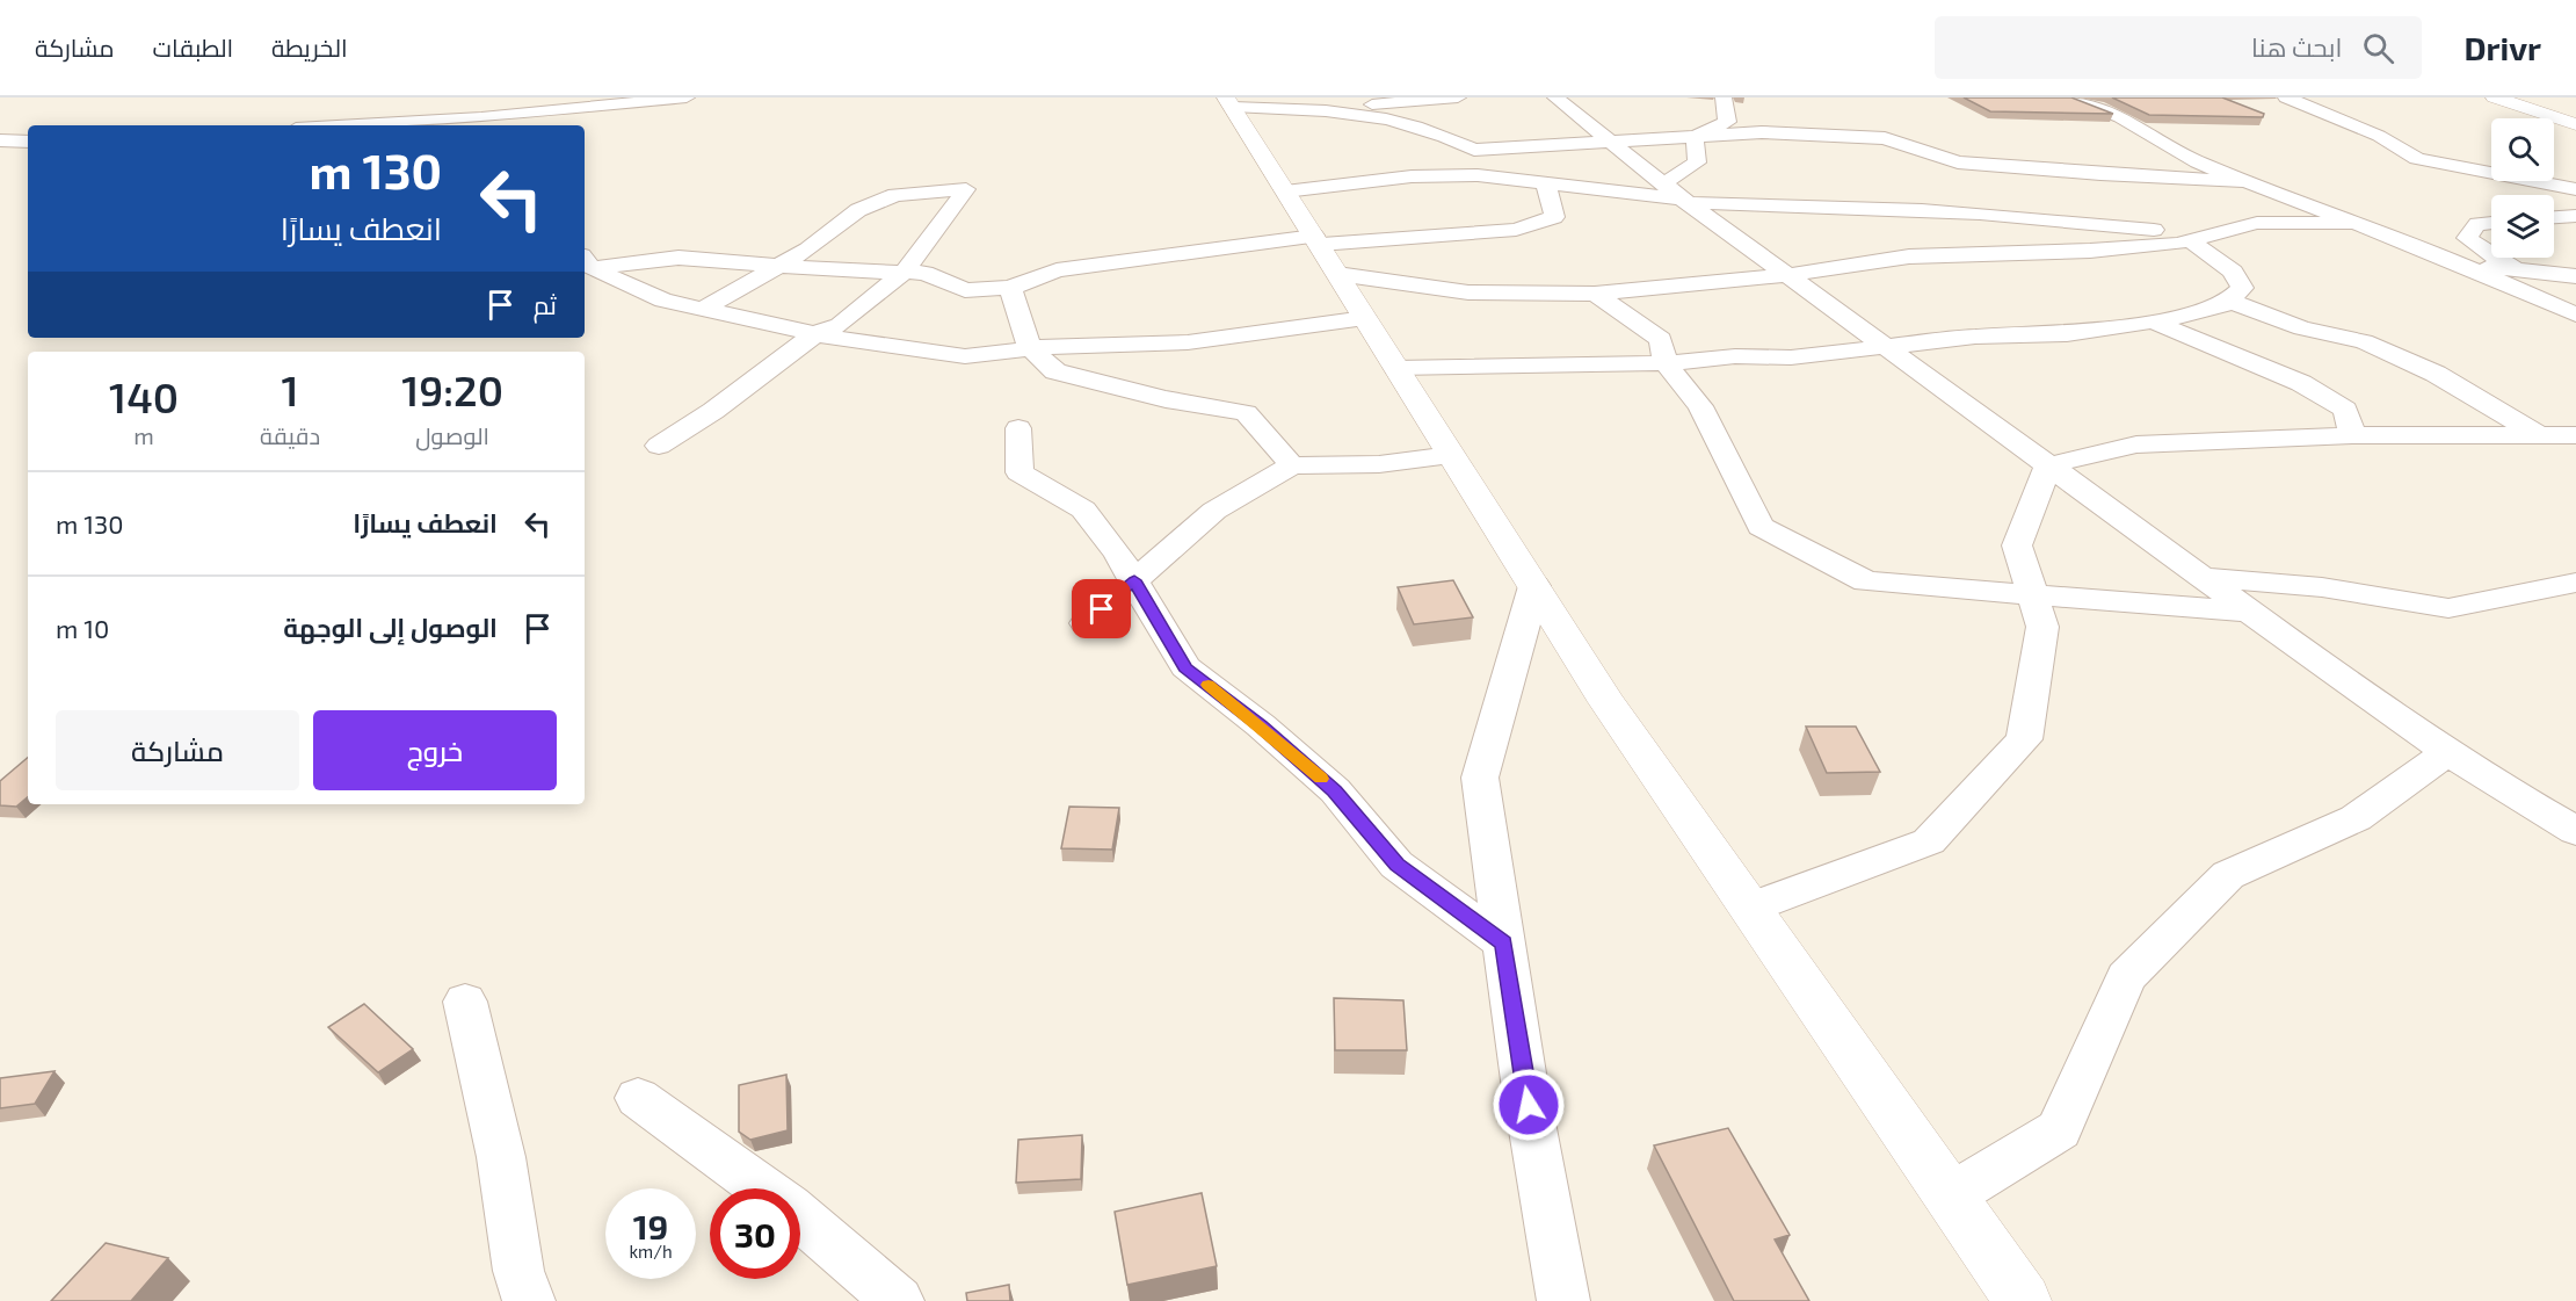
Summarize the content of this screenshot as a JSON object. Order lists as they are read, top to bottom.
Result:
{
  "page": {
    "header": "Drivr",
    "search": "ابحث هنا",
    "nav": ["الخريطة", "الطبقات", "مشاركة"],
    "turn": ["130 m", "انعطف يسارًا"],
    "then": "ثم",
    "eta": [
      "19:20",
      "الوصول",
      "1",
      "دقيقة",
      "140",
      "m"
    ],
    "list": [
      {
        "name": "انعطف يسارًا",
        "value": "130 m"
      },
      {
        "name": "الوصول إلى الوجهة",
        "value": "10 m"
      }
    ],
    "buttons": ["خروج", "مشاركة"],
    "speed": "19 km/h",
    "limit": "30"
  }
}
